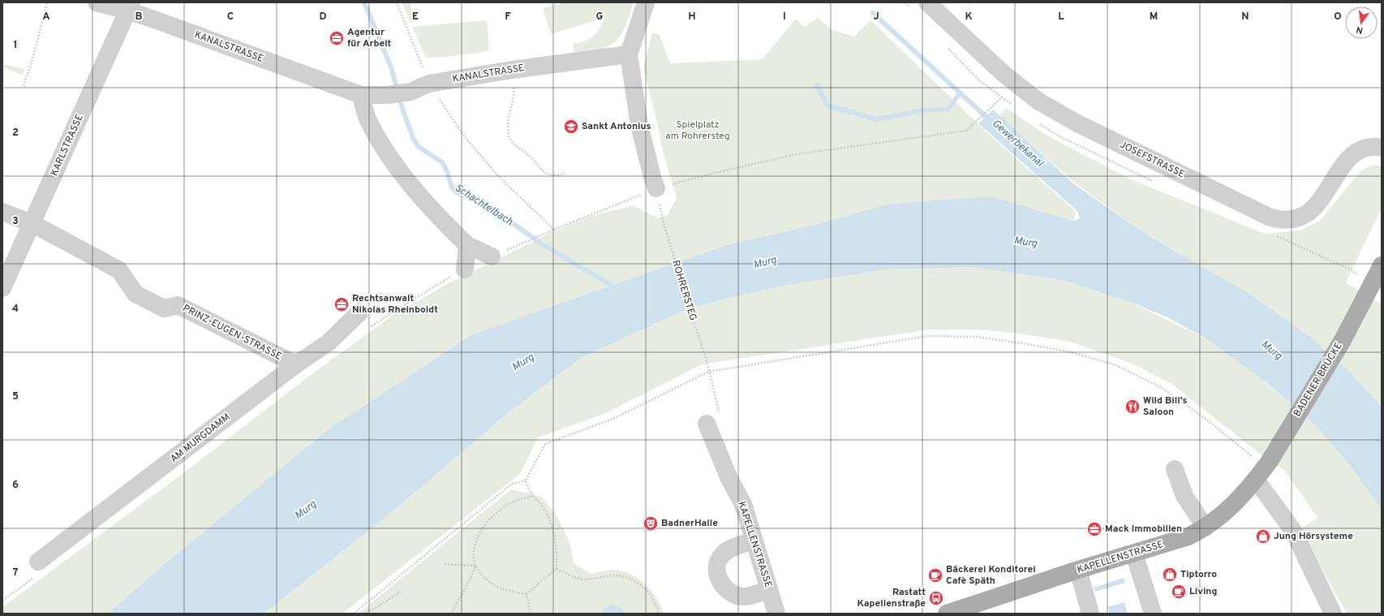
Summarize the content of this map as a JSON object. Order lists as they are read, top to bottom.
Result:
{
  "streets": {
    "main road": ["BADENER BRÜCKE", "KAPELLENSTRASSE"],
    "street": [
      "KANALSTRASSE",
      "KARLSTRASSE",
      "JOSEFSTRASSE",
      "PRINZ-EUGEN-STRASSE",
      "AM MURGDAMM"
    ],
    "path": ["ROHRERSTEG"]
  },
  "crossings": [
    ["KANALSTRASSE", "KARLSTRASSE"],
    ["KARLSTRASSE", "PRINZ-EUGEN-STRASSE"],
    ["PRINZ-EUGEN-STRASSE", "AM MURGDAMM"],
    ["BADENER BRÜCKE", "KAPELLENSTRASSE"]
  ],
  "water": ["Gewerbekanal", "Schachtelbach", "Murg"],
  "parks": ["Spielplatz am Rohrersteg"],
  "places": {
    "office": ["Agentur für Arbeit", "Rechtsanwalt Nikolas Rheinboldt", "Mack Immobilien"],
    "school or university": ["Sankt Antonius"],
    "restaurant": ["Wild Bill's Saloon"],
    "theatre": ["BadnerHalle"],
    "shop": ["Jung Hörsysteme", "Tiptorro"],
    "cafe": ["Bäckerei Konditorei Cafè Späth", "Living"],
    "bus stop": ["Rastatt Kapellenstraße"]
  },
  "north": "bottom",
  "grid": {
    "columns": [
      "A",
      "B",
      "C",
      "D",
      "E",
      "F",
      "G",
      "H",
      "I",
      "J",
      "K",
      "L",
      "M",
      "N",
      "O"
    ],
    "rows": [
      "1",
      "2",
      "3",
      "4",
      "5",
      "6",
      "7"
    ]
  }
}
